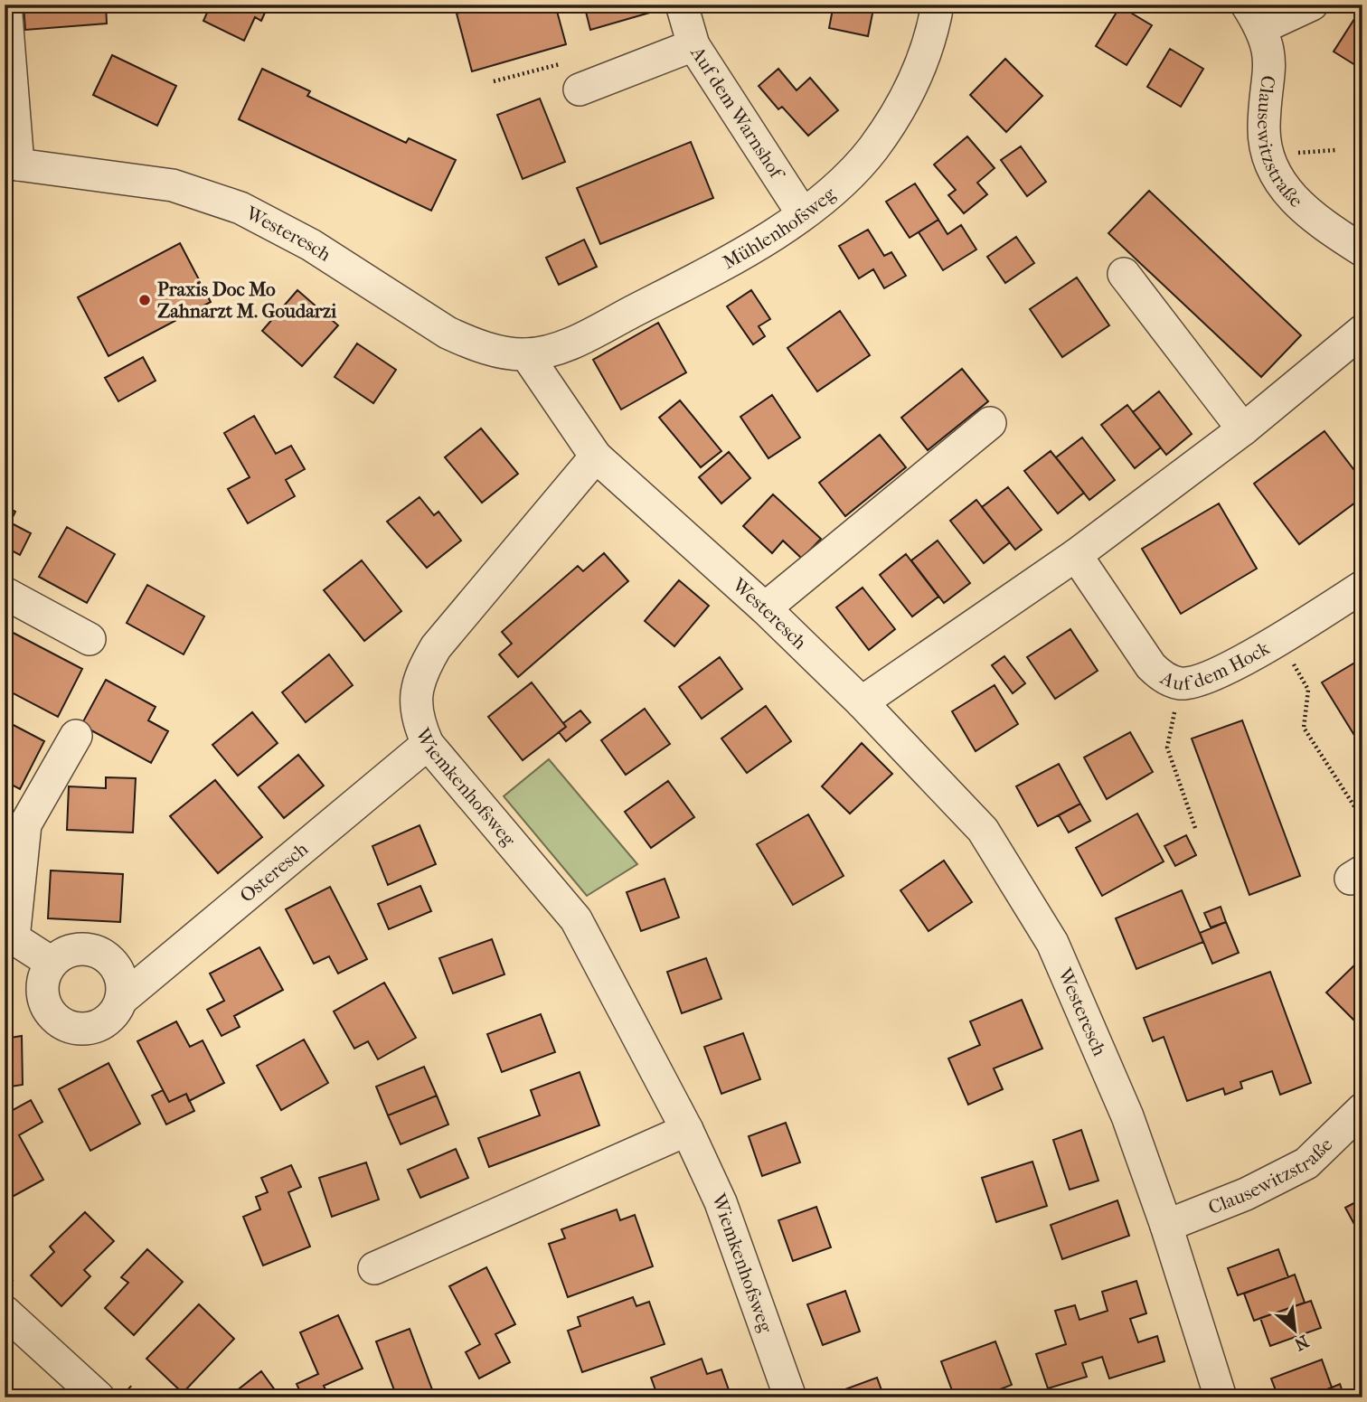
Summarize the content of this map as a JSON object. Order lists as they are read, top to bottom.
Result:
{
  "streets": {
    "street": [
      "Auf dem Warnshof",
      "Clausewitzstraße",
      "Mühlenhofsweg",
      "Westeresch",
      "Auf dem Hock",
      "Wiemkenhofsweg",
      "Osteresch"
    ]
  },
  "crossings": [
    ["Auf dem Warnshof", "Mühlenhofsweg"],
    ["Clausewitzstraße", "Westeresch"],
    ["Mühlenhofsweg", "Westeresch"],
    ["Westeresch", "Wiemkenhofsweg"],
    ["Wiemkenhofsweg", "Osteresch"]
  ],
  "places": ["Praxis Doc Mo Zahnarzt M. Goudarzi"],
  "north": "bottom right"
}
